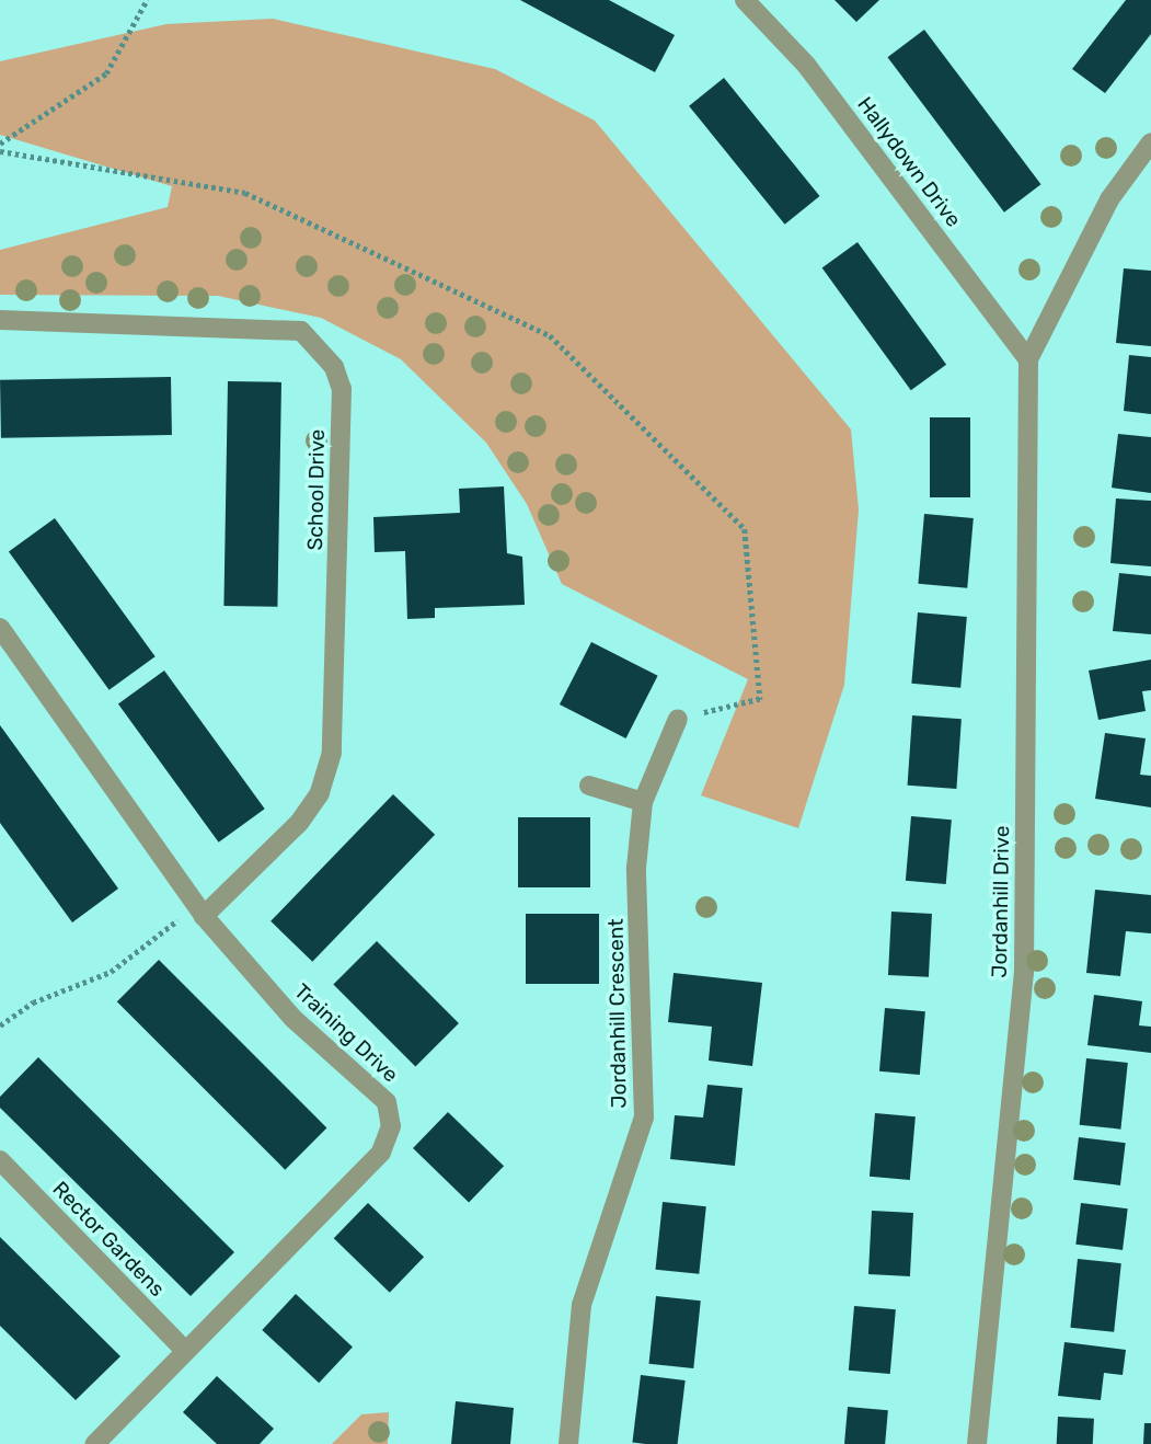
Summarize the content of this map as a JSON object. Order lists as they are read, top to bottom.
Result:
{
  "streets": {
    "street": [
      "Hallydown Drive",
      "School Drive",
      "Jordanhill Drive",
      "Jordanhill Crescent",
      "Training Drive",
      "Rector Gardens"
    ]
  },
  "crossings": [
    ["Hallydown Drive", "Jordanhill Drive"],
    ["School Drive", "Training Drive"],
    ["Training Drive", "Rector Gardens"]
  ]
}
